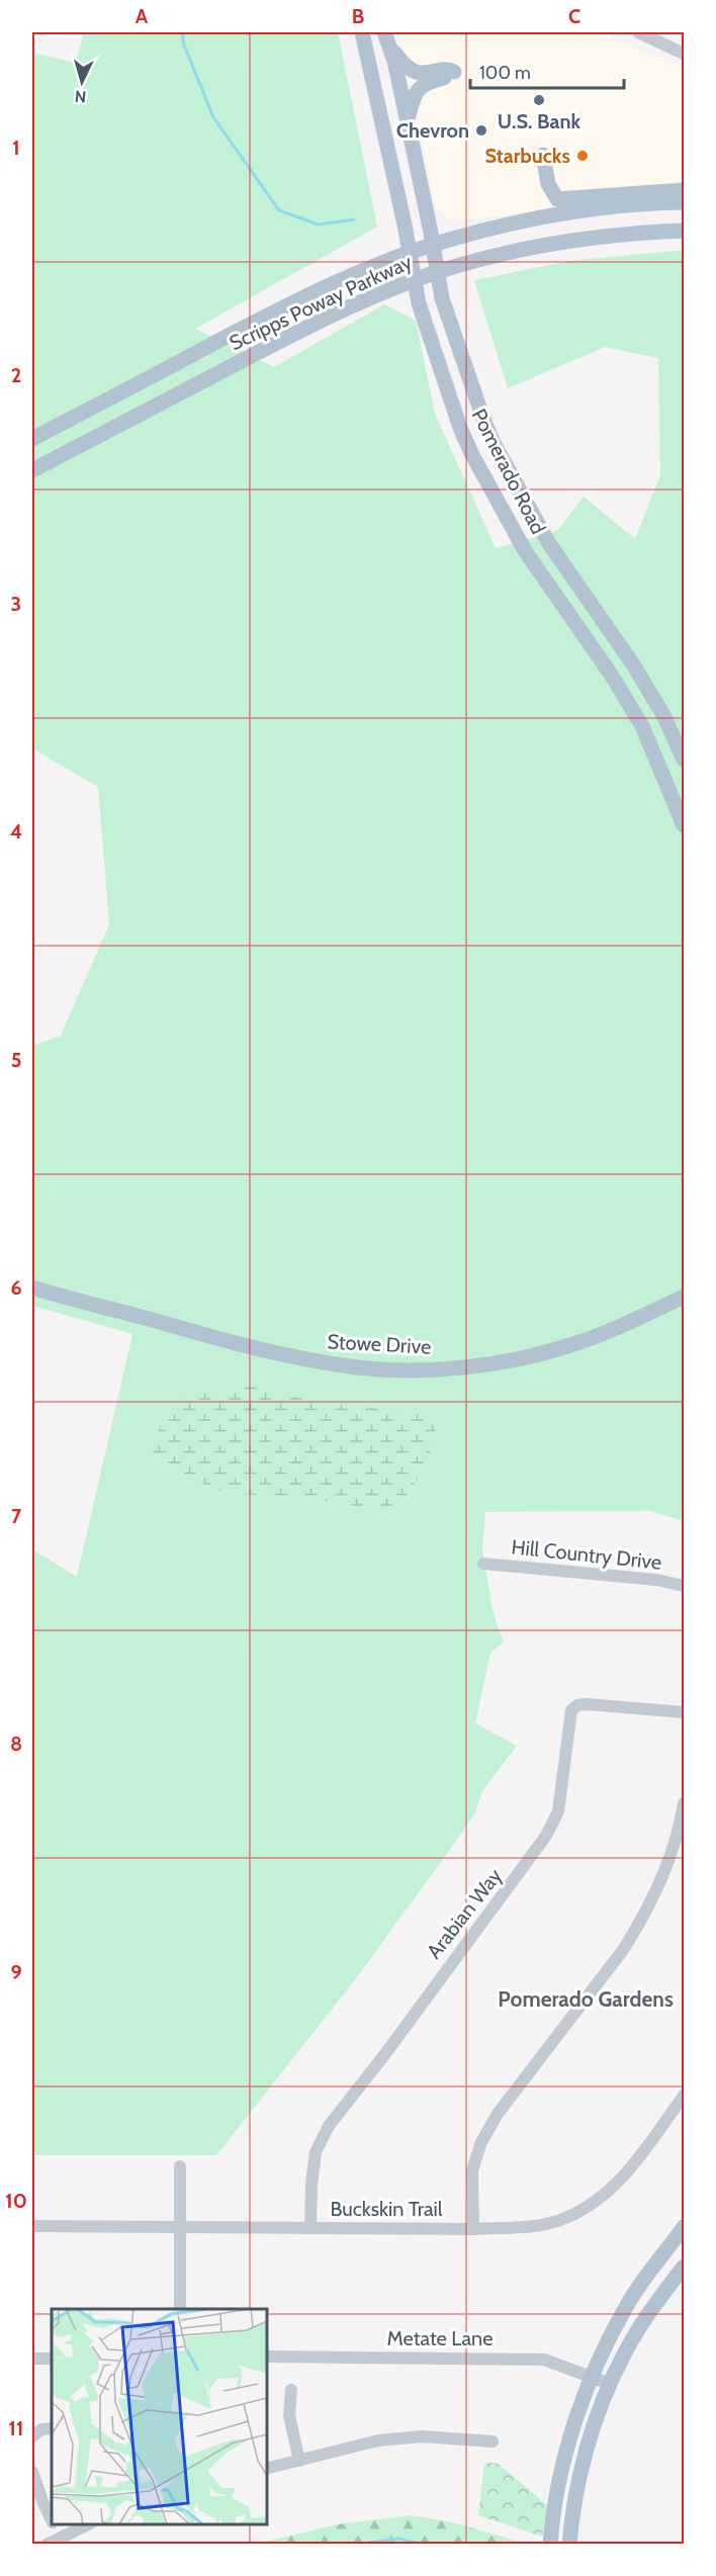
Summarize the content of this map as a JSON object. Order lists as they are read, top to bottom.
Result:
{
  "streets": {
    "main road": ["Scripps Poway Parkway", "Pomerado Road", "Stowe Drive"],
    "street": [
      "Hill Country Drive",
      "Arabian Way",
      "Buckskin Trail",
      "Metate Lane"
    ]
  },
  "crossings": [
    ["Scripps Poway Parkway", "Pomerado Road"],
    ["Arabian Way", "Buckskin Trail"]
  ],
  "districts": ["Pomerado Gardens"],
  "places": ["U.S. Bank", "Chevron", "Starbucks"],
  "scale_bar": "100 m",
  "north": "bottom",
  "grid": {
    "columns": ["A", "B", "C"],
    "rows": [
      "1",
      "2",
      "3",
      "4",
      "5",
      "6",
      "7",
      "8",
      "9",
      "10",
      "11"
    ]
  }
}
